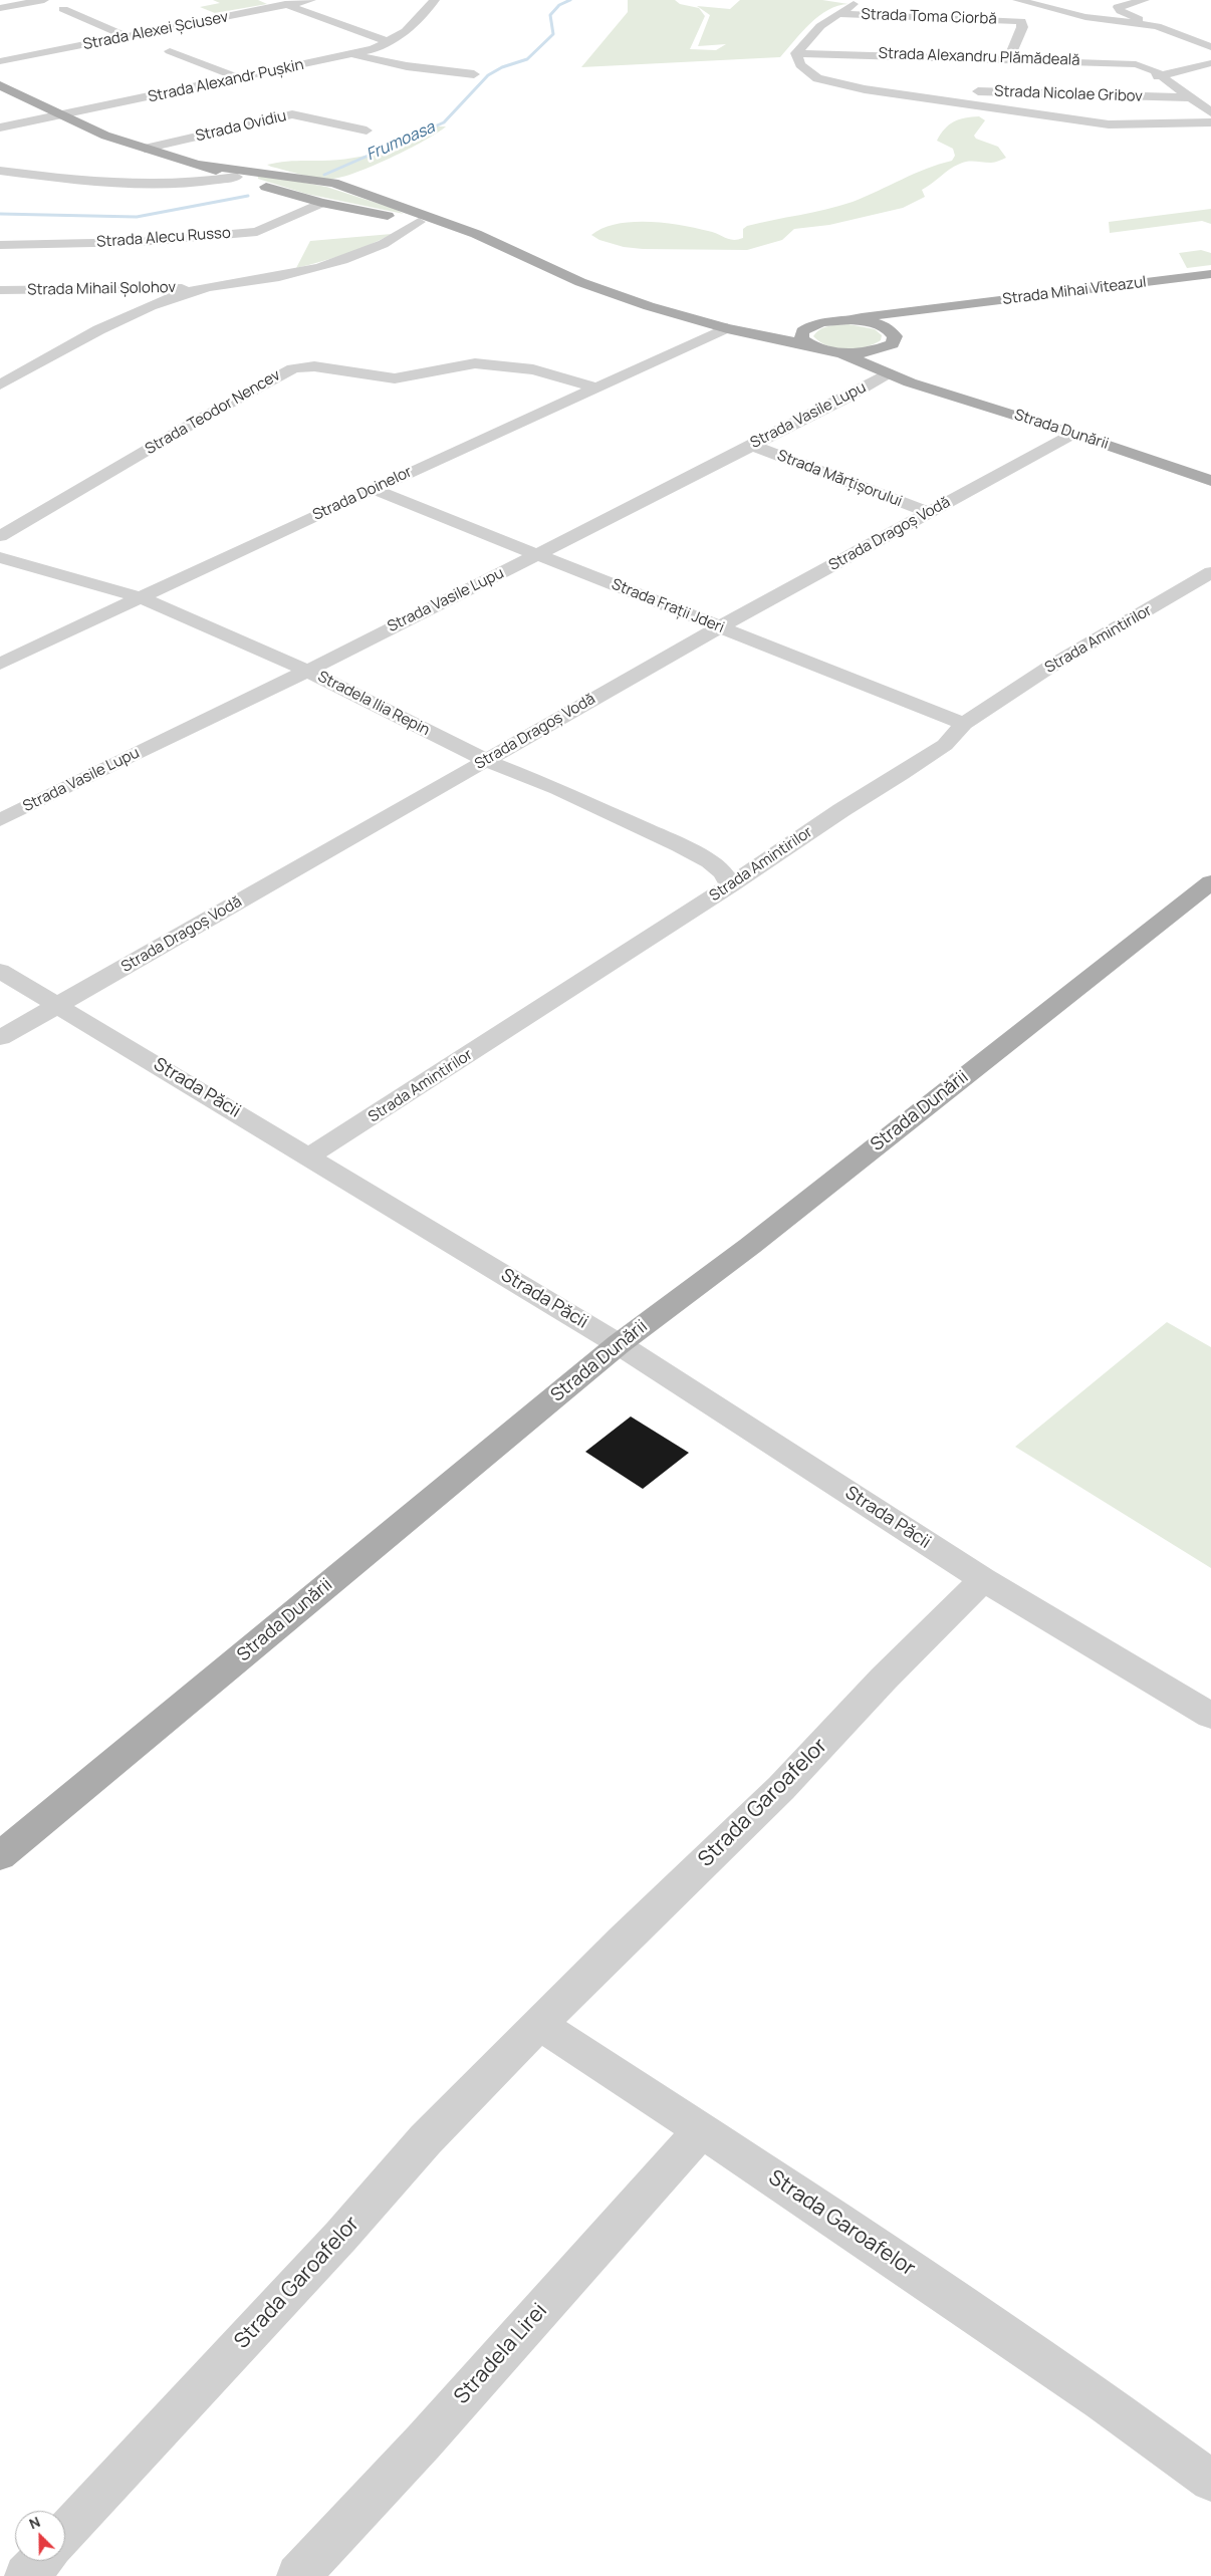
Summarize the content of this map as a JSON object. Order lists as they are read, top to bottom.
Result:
{
  "streets": {
    "main road": ["Strada Mihai Viteazul", "Strada Dunării"],
    "street": [
      "Strada Toma Ciorbă",
      "Strada Alexei Șciusev",
      "Strada Alexandru Plămădeală",
      "Strada Alexandr Pușkin",
      "Strada Nicolae Gribov",
      "Strada Ovidiu",
      "Strada Alecu Russo",
      "Strada Mihail Șolohov",
      "Strada Teodor Nencev",
      "Strada Vasile Lupu",
      "Strada Mărțișorului",
      "Strada Doinelor",
      "Strada Dragoș Vodă",
      "Strada Frații Jderi",
      "Strada Amintirilor",
      "Stradela Ilia Repin",
      "Strada Păcii",
      "Strada Garoafelor",
      "Stradela Lirei"
    ]
  },
  "crossings": [
    ["Strada Toma Ciorbă", "Strada Alexandru Plămădeală"],
    ["Strada Alexandru Plămădeală", "Strada Nicolae Gribov"],
    ["Strada Teodor Nencev", "Strada Doinelor"],
    ["Strada Vasile Lupu", "Strada Dunării"],
    ["Strada Vasile Lupu", "Strada Mărțișorului"],
    ["Strada Vasile Lupu", "Strada Frații Jderi"],
    ["Strada Vasile Lupu", "Stradela Ilia Repin"],
    ["Strada Dunării", "Strada Dragoș Vodă"],
    ["Strada Dunării", "Strada Păcii"],
    ["Strada Mărțișorului", "Strada Dragoș Vodă"],
    ["Strada Doinelor", "Strada Frații Jderi"],
    ["Strada Doinelor", "Stradela Ilia Repin"],
    ["Strada Dragoș Vodă", "Strada Frații Jderi"],
    ["Strada Dragoș Vodă", "Stradela Ilia Repin"],
    ["Strada Dragoș Vodă", "Strada Păcii"],
    ["Strada Frații Jderi", "Strada Amintirilor"],
    ["Strada Amintirilor", "Stradela Ilia Repin"],
    ["Strada Amintirilor", "Strada Păcii"],
    ["Strada Păcii", "Strada Garoafelor"],
    ["Strada Garoafelor", "Stradela Lirei"]
  ],
  "water": ["Frumoasa"],
  "north": "top left"
}
